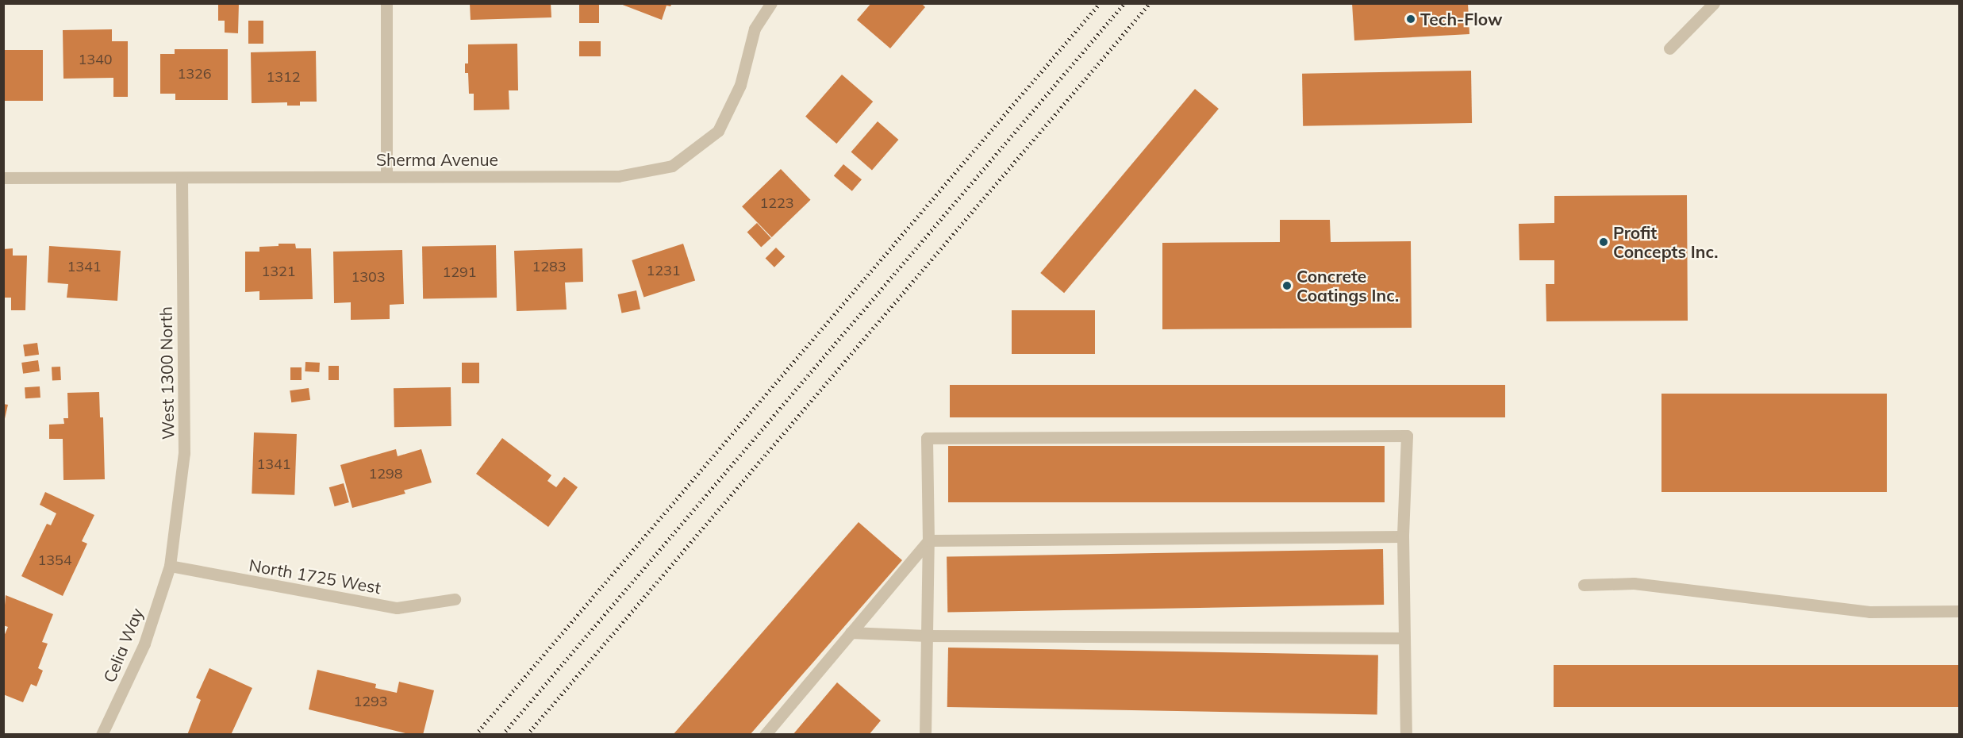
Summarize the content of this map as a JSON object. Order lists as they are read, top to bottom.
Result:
{
  "streets": {
    "street": [
      "Sherma Avenue",
      "West 1300 North",
      "North 1725 West",
      "Celia Way"
    ]
  },
  "crossings": [
    ["Sherma Avenue", "West 1300 North"],
    ["West 1300 North", "North 1725 West"],
    ["West 1300 North", "Celia Way"],
    ["North 1725 West", "Celia Way"]
  ],
  "places": ["Tech-Flow", "Profit Concepts Inc.", "Concrete Coatings Inc."],
  "house_numbers": [
    "1340",
    "1326",
    "1312",
    "1223",
    "1341",
    "1283",
    "1231",
    "1321",
    "1291",
    "1303",
    "1341",
    "1298",
    "1354",
    "1293"
  ]
}
